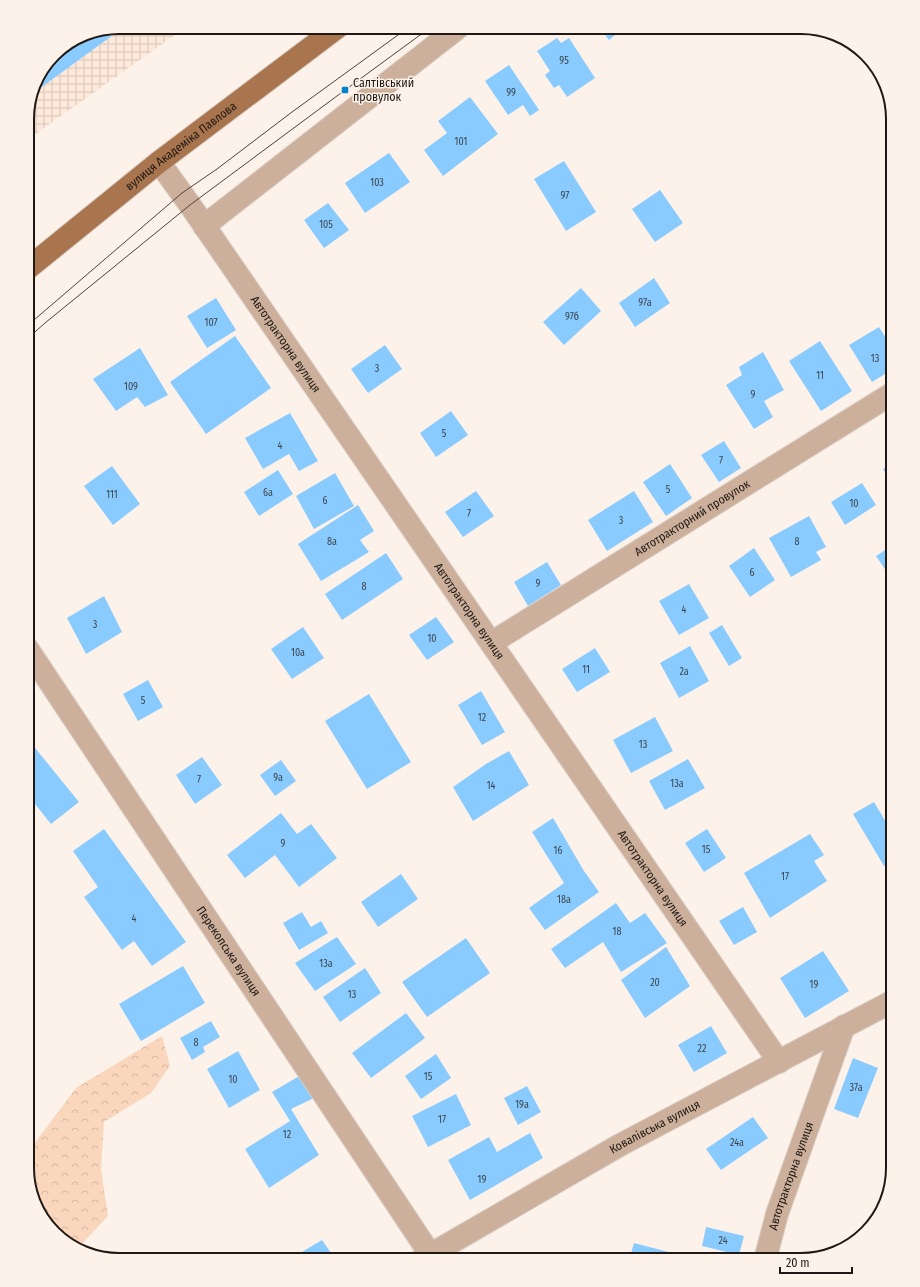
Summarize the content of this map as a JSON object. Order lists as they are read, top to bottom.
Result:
{
  "streets": {
    "main road": ["вулиця Академіка Павлова"],
    "street": [
      "Автотракторна вулиця",
      "Автотракторний провулок",
      "Перекопська вулиця",
      "Ковалівська вулиця"
    ]
  },
  "crossings": [
    ["вулиця Академіка Павлова", "Автотракторна вулиця"],
    ["Автотракторна вулиця", "Автотракторний провулок"],
    ["Автотракторна вулиця", "Ковалівська вулиця"]
  ],
  "places": {
    "transit": ["Салтівський провулок"]
  },
  "house_numbers": [
    "95",
    "99",
    "101",
    "103",
    "97",
    "105",
    "97а",
    "97б",
    "107",
    "13",
    "3",
    "11",
    "109",
    "9",
    "5",
    "4",
    "7",
    "5",
    "6а",
    "111",
    "6",
    "10",
    "7",
    "3",
    "8а",
    "8",
    "6",
    "9",
    "8",
    "4",
    "3",
    "10",
    "10а",
    "11",
    "2а",
    "5",
    "12",
    "13",
    "9а",
    "7",
    "13а",
    "14",
    "9",
    "15",
    "16",
    "17",
    "18а",
    "4",
    "18",
    "13а",
    "20",
    "19",
    "13",
    "8",
    "22",
    "15",
    "10",
    "37а",
    "19а",
    "17",
    "12",
    "24а",
    "19",
    "24"
  ],
  "scale_bar": "20 m"
}
